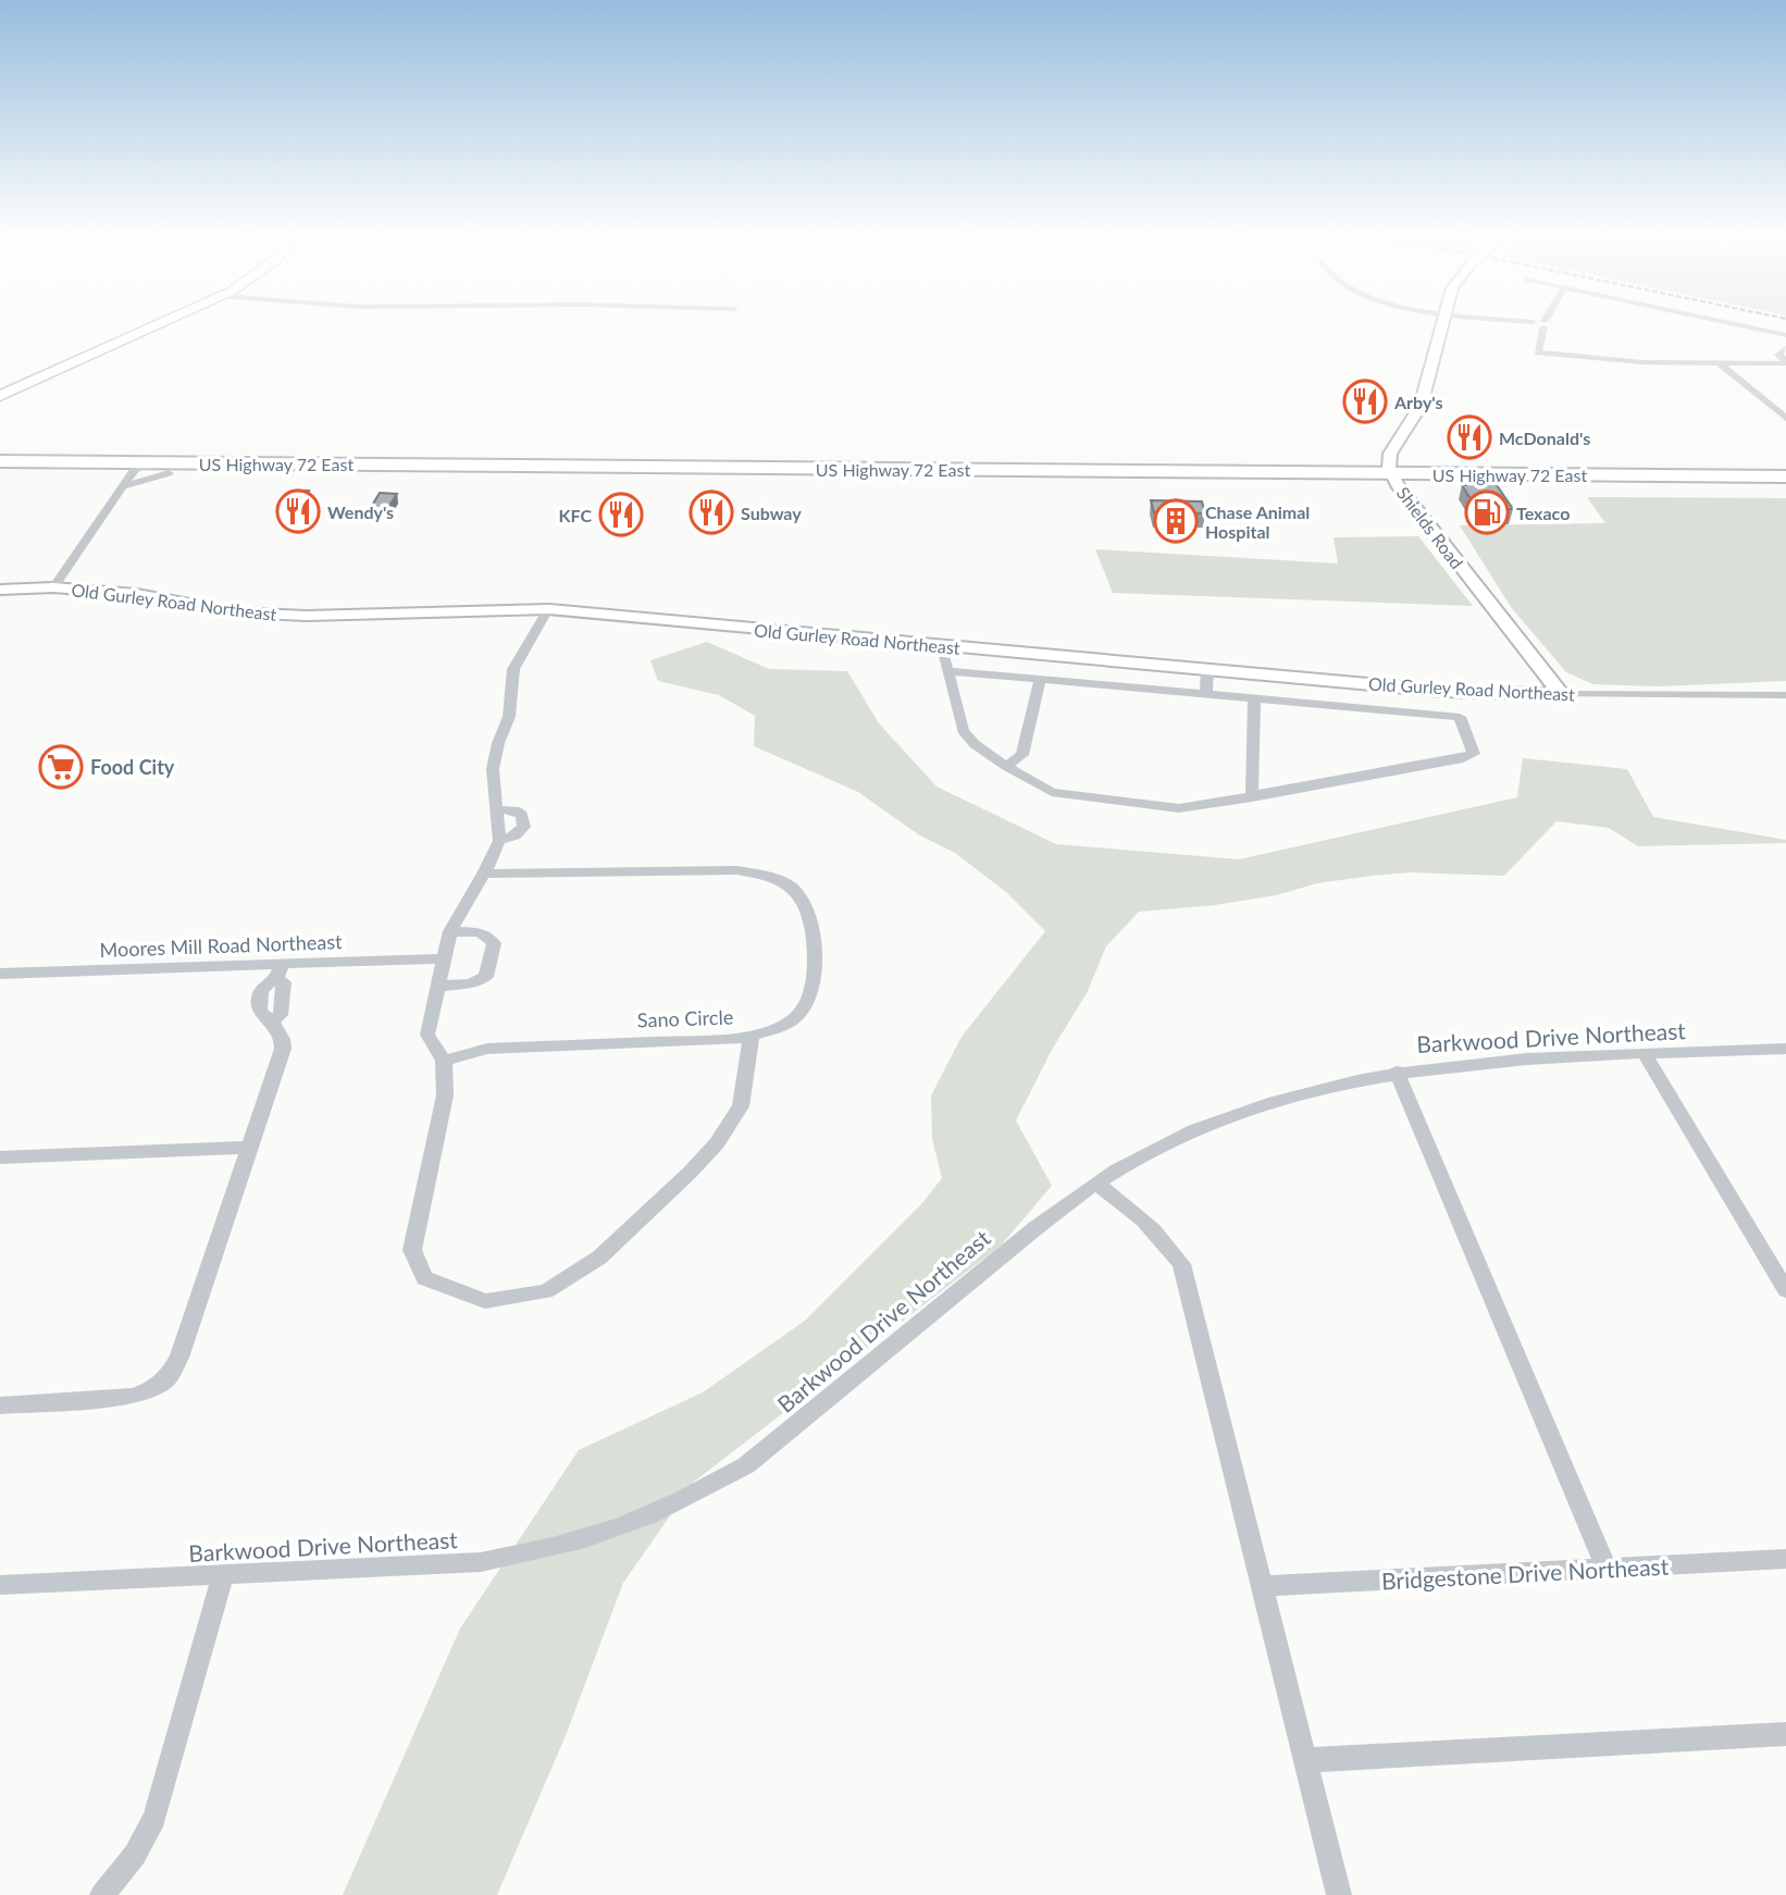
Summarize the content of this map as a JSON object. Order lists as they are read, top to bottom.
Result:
{
  "streets": {
    "highway": ["US Highway 72 East"],
    "street": [
      "Shields Road",
      "Old Gurley Road Northeast",
      "Moores Mill Road Northeast",
      "Sano Circle",
      "Barkwood Drive Northeast",
      "Bridgestone Drive Northeast"
    ]
  },
  "crossings": [
    ["US Highway 72 East", "Shields Road"],
    ["US Highway 72 East", "Old Gurley Road Northeast"],
    ["Shields Road", "Old Gurley Road Northeast"]
  ],
  "places": {
    "restaurant": [
      "Arby's",
      "McDonald's",
      "Wendy's",
      "Subway",
      "KFC"
    ],
    "fuel station": ["Texaco"],
    "building": ["Chase Animal Hospital"],
    "supermarket": ["Food City"]
  }
}
